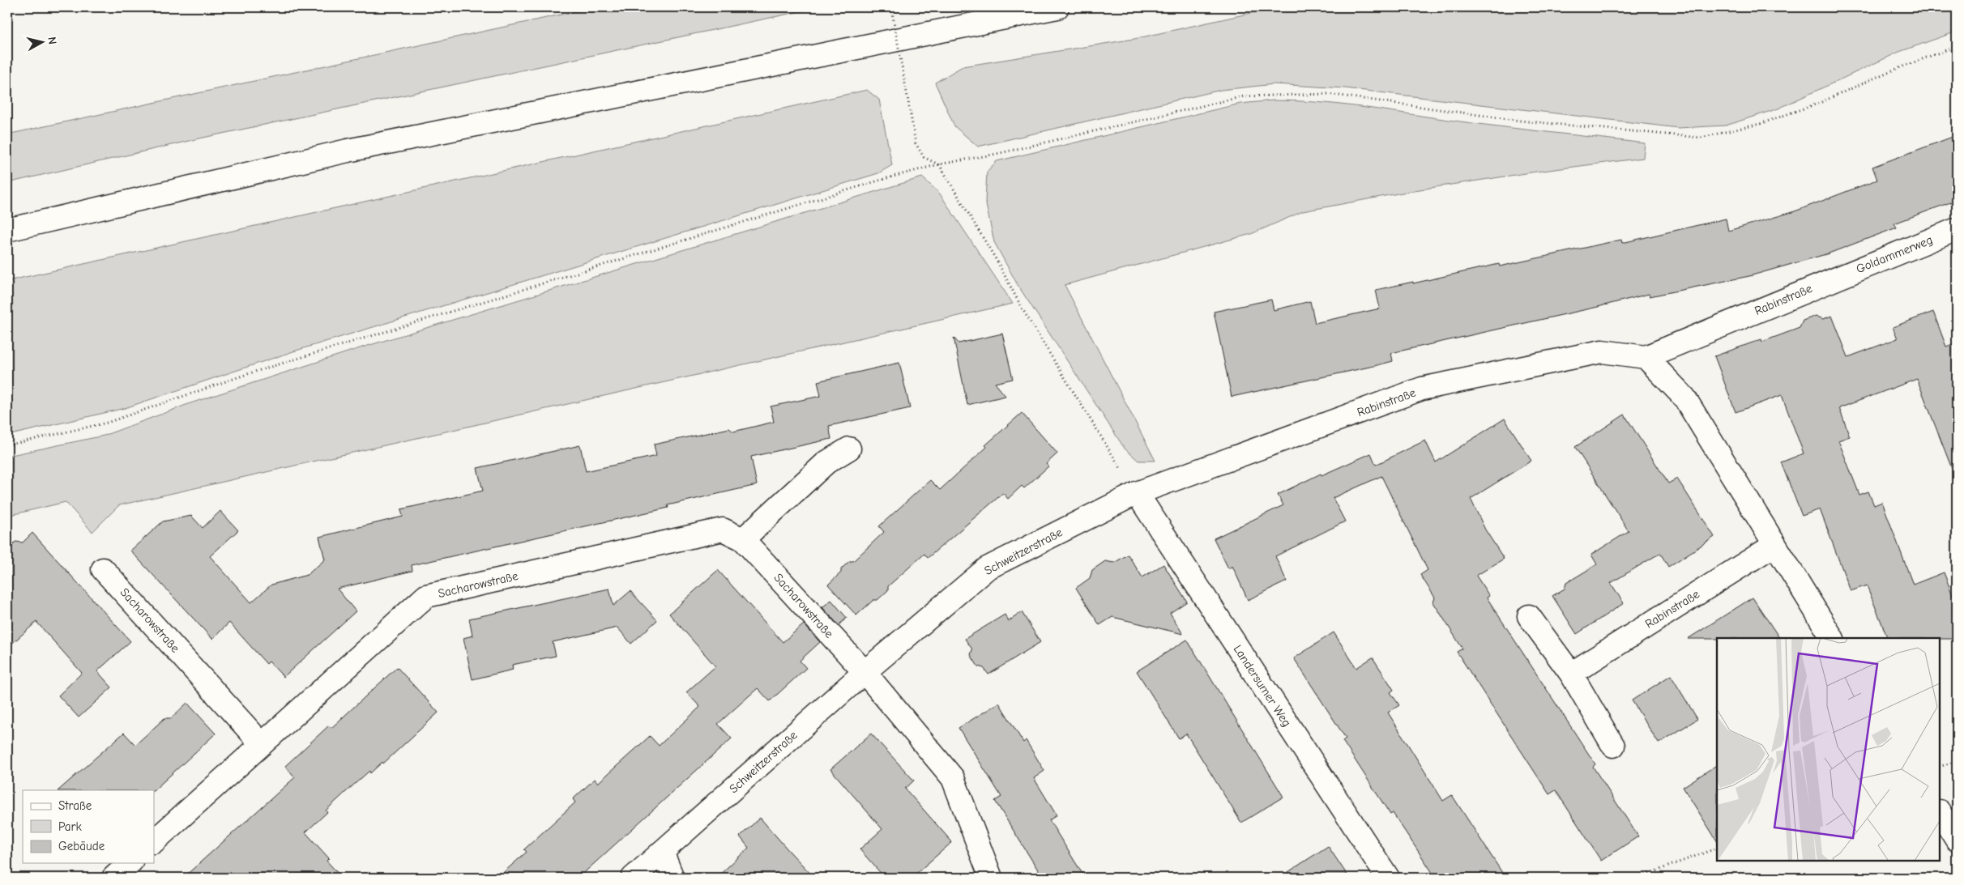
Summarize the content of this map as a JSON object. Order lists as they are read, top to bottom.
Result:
{
  "streets": {
    "main road": [
      "Goldammerweg",
      "Rabinstraße",
      "Schweitzerstraße",
      "Sacharowstraße",
      "Landersumer Weg"
    ]
  },
  "crossings": [
    ["Goldammerweg", "Rabinstraße"],
    ["Rabinstraße", "Schweitzerstraße"],
    ["Rabinstraße", "Landersumer Weg"],
    ["Schweitzerstraße", "Sacharowstraße"],
    ["Schweitzerstraße", "Landersumer Weg"]
  ],
  "legend": ["Straße", "Park", "Gebäude"],
  "north": "right"
}
